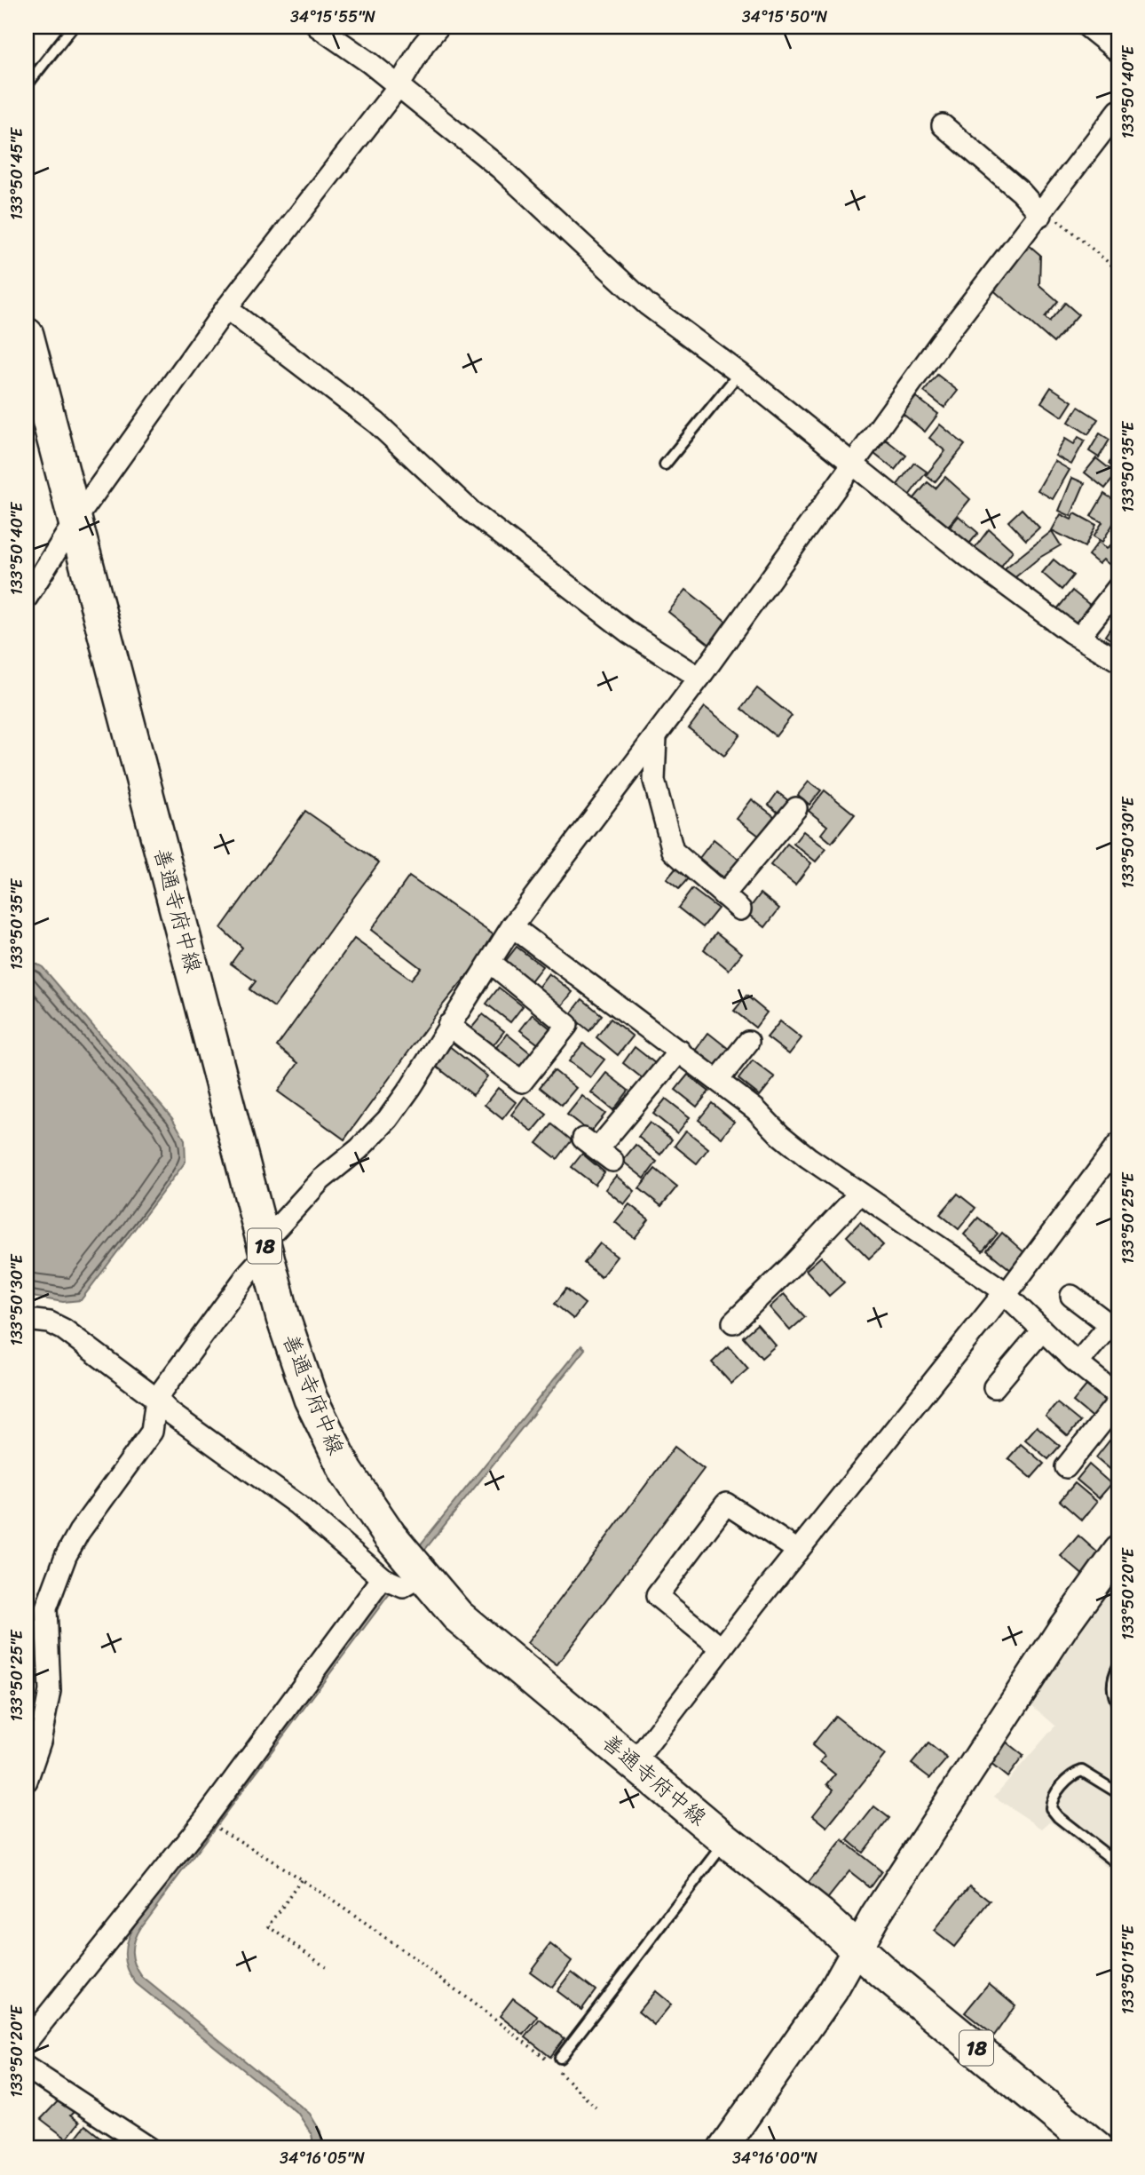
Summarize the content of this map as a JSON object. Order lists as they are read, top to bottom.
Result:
{
  "streets": {
    "main road": ["善通寺府中線", "18"]
  },
  "coordinates": [
    "34°15'55\"N",
    "34°15'50\"N",
    "133°50'40\"E",
    "133°50'45\"E",
    "133°50'35\"E",
    "133°50'30\"E",
    "133°50'25\"E",
    "133°50'20\"E",
    "133°50'15\"E",
    "34°16'05\"N",
    "34°16'00\"N"
  ]
}
